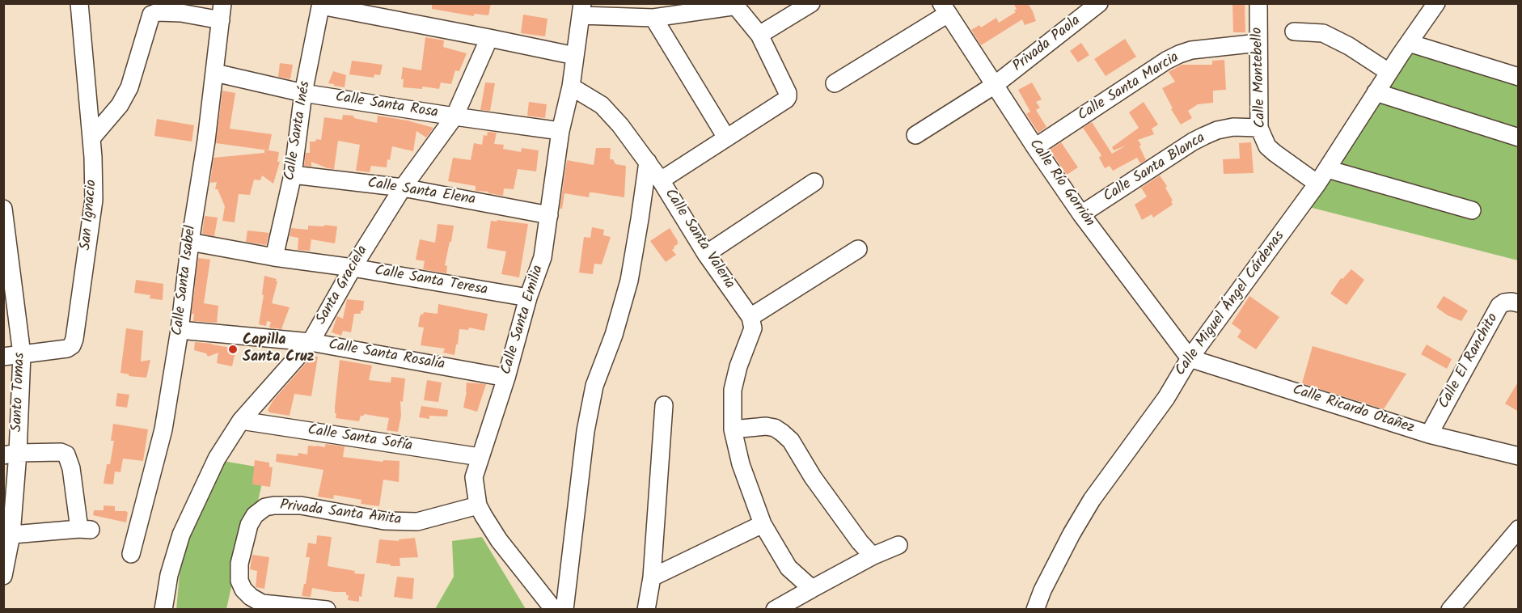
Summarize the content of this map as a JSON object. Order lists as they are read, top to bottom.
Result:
{
  "streets": {
    "street": [
      "Privada Paola",
      "Calle Montebello",
      "Calle Santa Marcia",
      "Calle Santa Rosa",
      "Calle Santa Inés",
      "Calle Santa Blanca",
      "Calle Río Gorrión",
      "Calle Santa Elena",
      "San Ignacio",
      "Calle Santa Valeria",
      "Calle Santa Isabel",
      "Calle Santa Teresa",
      "Santa Graciela",
      "Calle Miguel Ángel Cárdenas",
      "Calle Santa Emilia",
      "Calle Santa Rosalía",
      "Calle El Ranchito",
      "Santo Tomas",
      "Calle Ricardo Otañez",
      "Calle Santa Sofía",
      "Privada Santa Anita"
    ]
  },
  "crossings": [
    ["Privada Paola", "Calle Río Gorrión"],
    ["Calle Montebello", "Calle Santa Marcia"],
    ["Calle Montebello", "Calle Santa Blanca"],
    ["Calle Montebello", "Calle Miguel Ángel Cárdenas"],
    ["Calle Santa Marcia", "Calle Río Gorrión"],
    ["Calle Santa Rosa", "Calle Santa Inés"],
    ["Calle Santa Rosa", "Calle Santa Isabel"],
    ["Calle Santa Rosa", "Santa Graciela"],
    ["Calle Santa Rosa", "Calle Santa Emilia"],
    ["Calle Santa Inés", "Calle Santa Elena"],
    ["Calle Santa Inés", "Calle Santa Teresa"],
    ["Calle Santa Blanca", "Calle Río Gorrión"],
    ["Calle Río Gorrión", "Calle Miguel Ángel Cárdenas"],
    ["Calle Río Gorrión", "Calle Ricardo Otañez"],
    ["Calle Santa Elena", "Santa Graciela"],
    ["Calle Santa Elena", "Calle Santa Emilia"],
    ["San Ignacio", "Santo Tomas"],
    ["Calle Santa Valeria", "Calle Santa Emilia"],
    ["Calle Santa Isabel", "Calle Santa Teresa"],
    ["Calle Santa Isabel", "Calle Santa Rosalía"],
    ["Calle Santa Teresa", "Santa Graciela"],
    ["Calle Santa Teresa", "Calle Santa Emilia"],
    ["Santa Graciela", "Calle Santa Rosalía"],
    ["Santa Graciela", "Calle Santa Sofía"],
    ["Calle Miguel Ángel Cárdenas", "Calle Ricardo Otañez"],
    ["Calle Santa Emilia", "Calle Santa Rosalía"],
    ["Calle Santa Emilia", "Calle Santa Sofía"],
    ["Calle Santa Emilia", "Privada Santa Anita"],
    ["Calle El Ranchito", "Calle Ricardo Otañez"]
  ],
  "places": ["Capilla Santa Cruz"]
}
